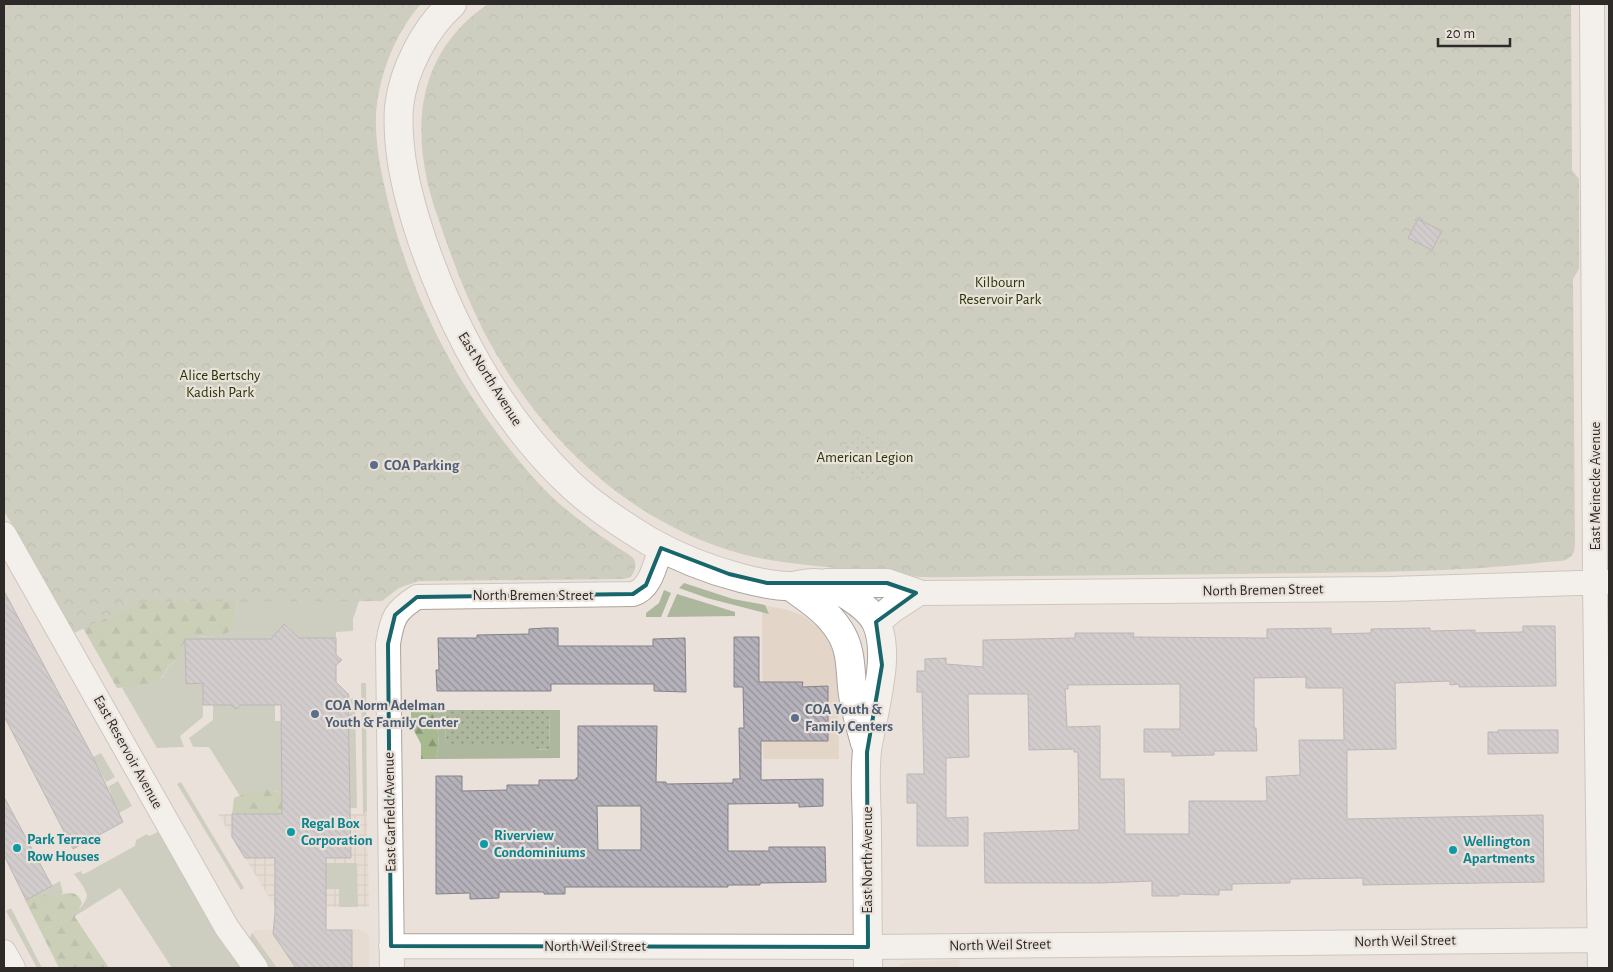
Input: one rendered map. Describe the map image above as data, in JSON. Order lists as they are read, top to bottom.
{
  "streets": {
    "main road": ["East North Avenue"],
    "street": [
      "East Meinecke Avenue",
      "North Bremen Street",
      "East Reservoir Avenue",
      "East Garfield Avenue",
      "North Weil Street"
    ]
  },
  "crossings": [
    ["East North Avenue", "North Bremen Street"],
    ["East North Avenue", "North Weil Street"],
    ["East Meinecke Avenue", "North Bremen Street"],
    ["East Meinecke Avenue", "North Weil Street"],
    ["North Bremen Street", "East Garfield Avenue"],
    ["East Garfield Avenue", "North Weil Street"]
  ],
  "parks": ["Kilbourn Reservoir Park", "Alice Bertschy Kadish Park", "American Legion"],
  "places": [
    "COA Parking",
    "COA Norm Adelman Youth & Family Center",
    "COA Youth & Family Centers",
    "Regal Box Corporation",
    "Riverview Condominiums",
    "Park Terrace Row Houses",
    "Wellington Apartments"
  ],
  "scale_bar": "20 m"
}
